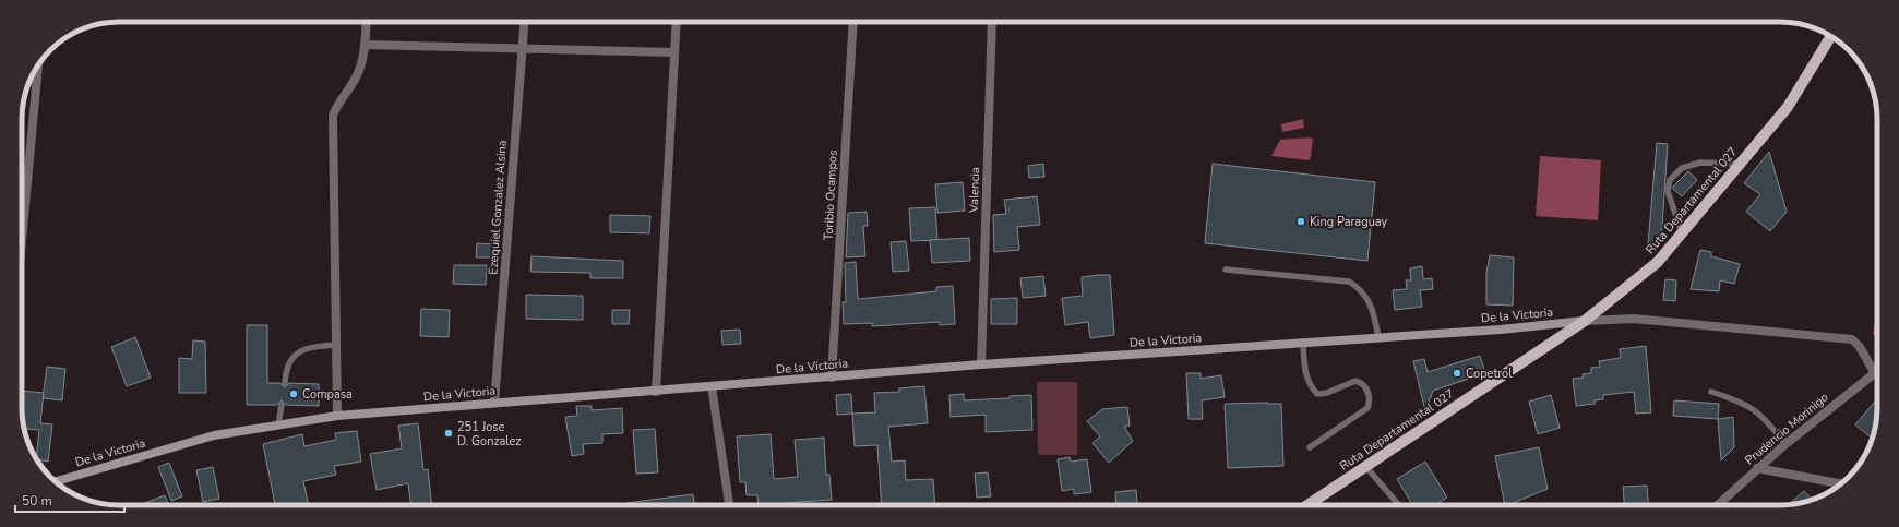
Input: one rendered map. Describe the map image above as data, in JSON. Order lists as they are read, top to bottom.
{
  "streets": {
    "main road": ["Ruta Departamental 027", "De la Victoria"],
    "street": [
      "Valencia",
      "Toribio Ocampos",
      "Ezequiel Gonzalez Alsina",
      "Prudencio Morinigo"
    ]
  },
  "crossings": [
    ["Valencia", "De la Victoria"],
    ["Toribio Ocampos", "De la Victoria"],
    ["Ruta Departamental 027", "De la Victoria"],
    ["Ezequiel Gonzalez Alsina", "De la Victoria"]
  ],
  "places": [
    "King Paraguay",
    "Copetrol",
    "Compasa",
    "251 Jose D. Gonzalez"
  ],
  "scale_bar": "50 m"
}
